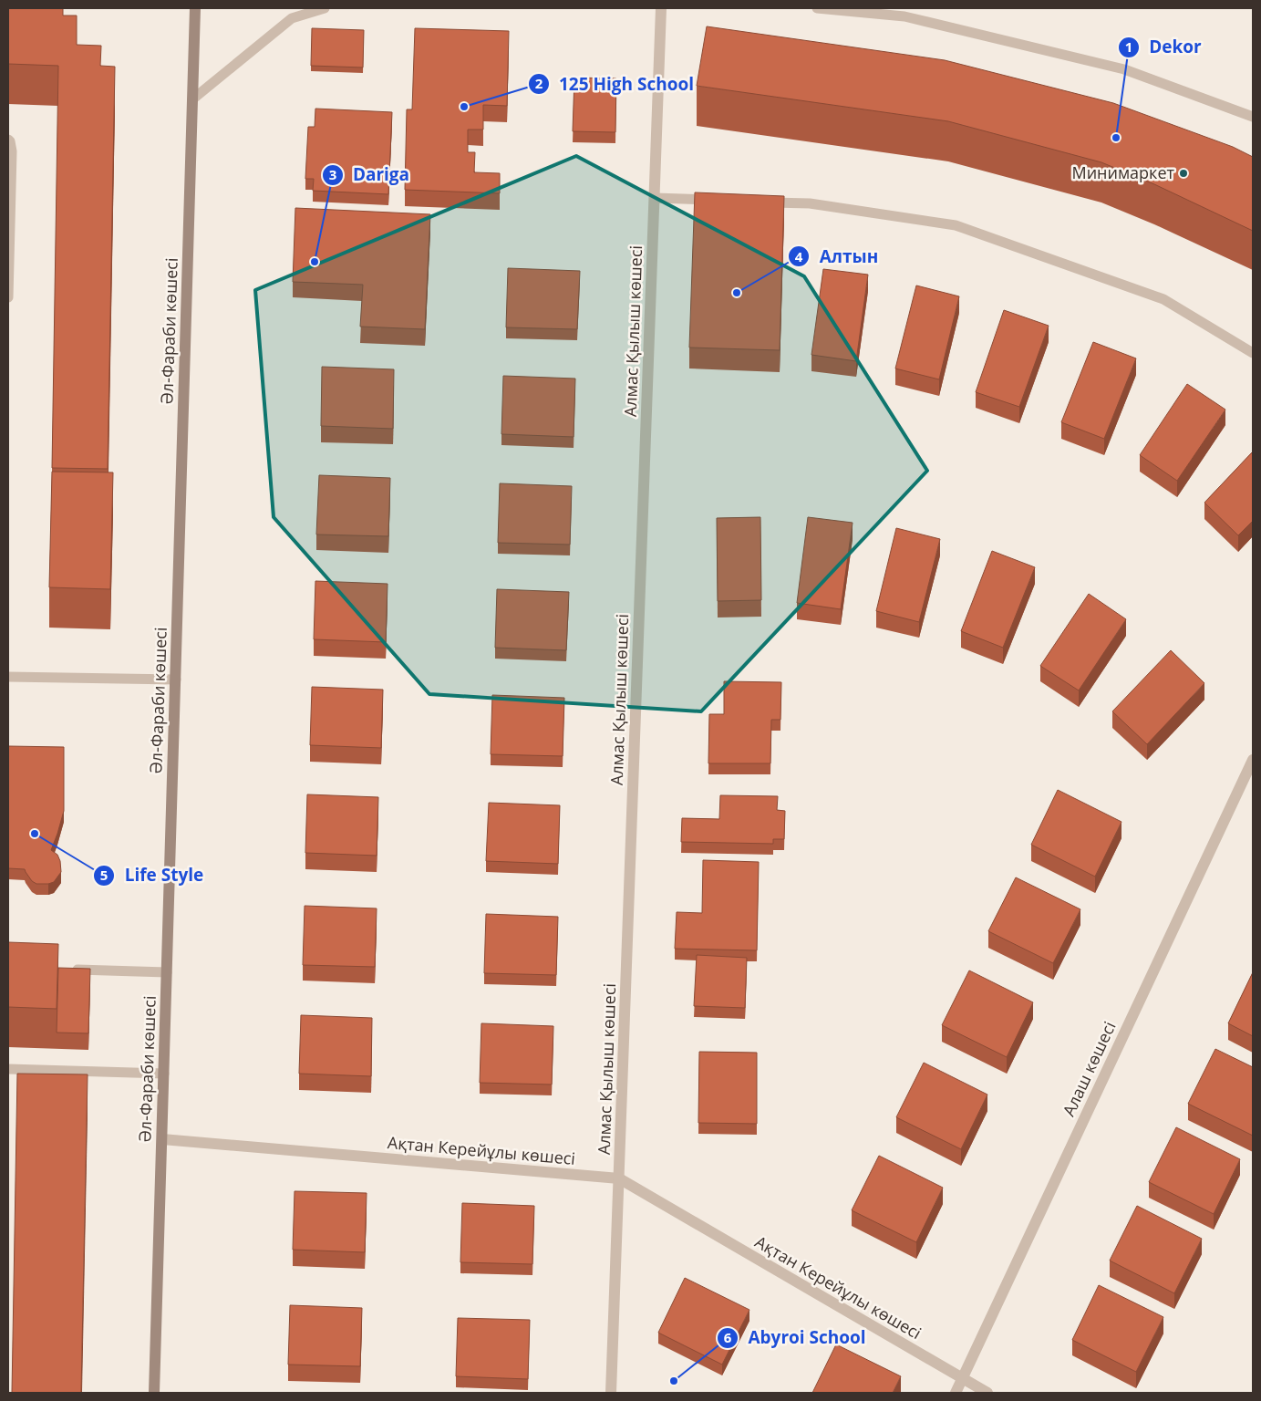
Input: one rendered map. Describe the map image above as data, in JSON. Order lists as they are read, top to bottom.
{
  "streets": {
    "street": [
      "Әл-Фараби көшесі",
      "Алмас Қылыш көшесі",
      "Алаш көшесі",
      "Ақтан Керейұлы көшесі"
    ]
  },
  "crossings": [
    ["Әл-Фараби көшесі", "Ақтан Керейұлы көшесі"],
    ["Алмас Қылыш көшесі", "Ақтан Керейұлы көшесі"],
    ["Алаш көшесі", "Ақтан Керейұлы көшесі"]
  ],
  "places": [
    "125 High School",
    "Dekor",
    "Минимаркет",
    "Dariga",
    "Алтын",
    "Life Style",
    "Abyroi School"
  ]
}
